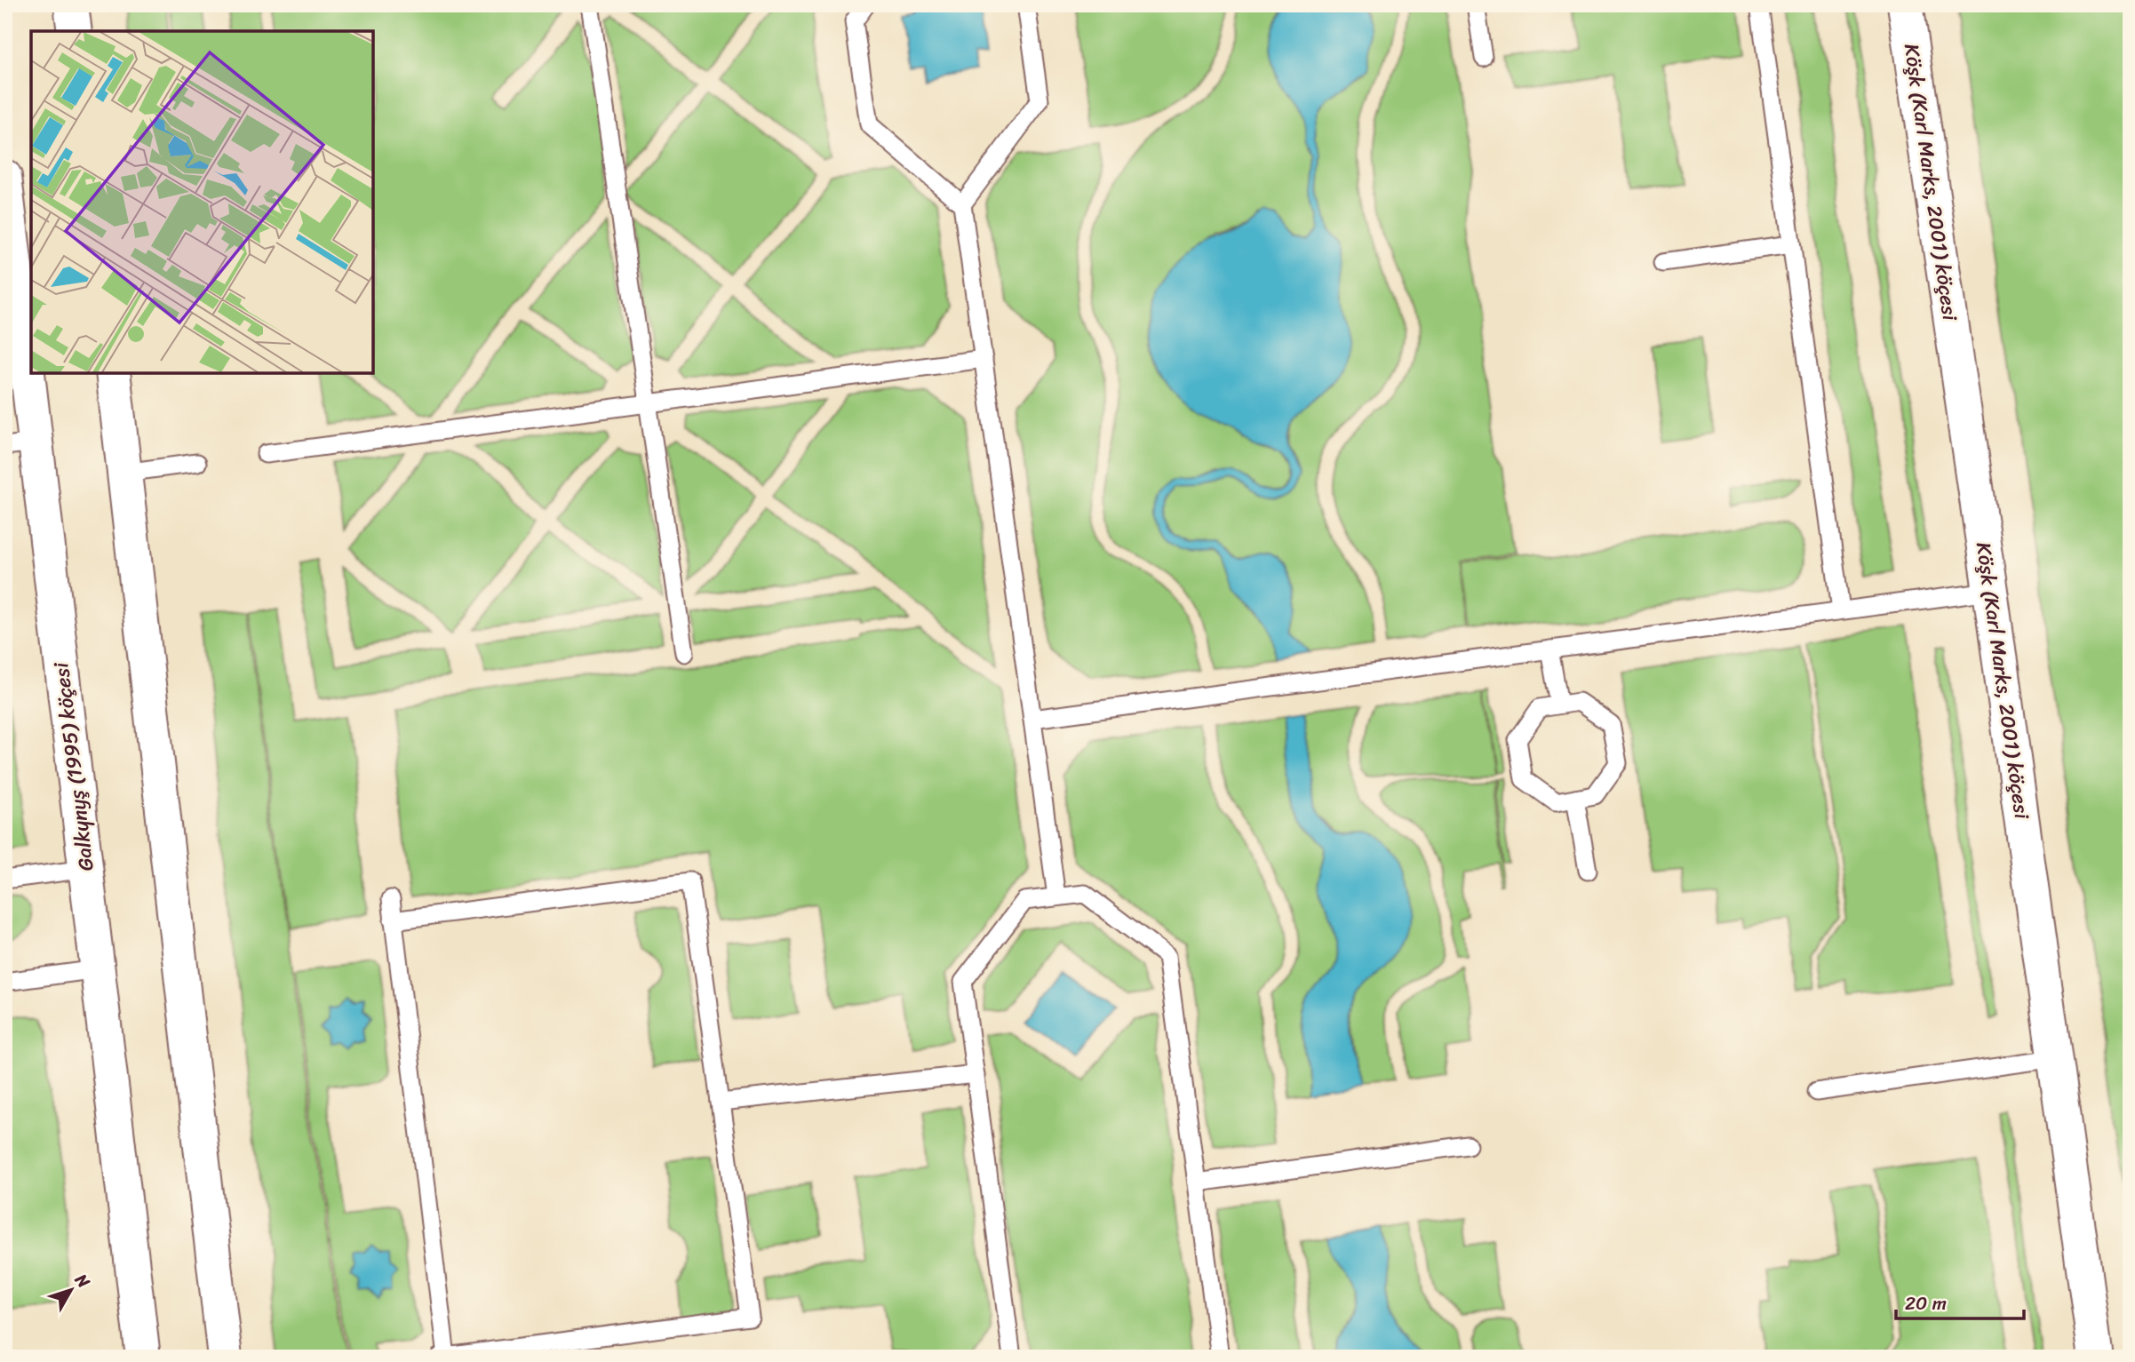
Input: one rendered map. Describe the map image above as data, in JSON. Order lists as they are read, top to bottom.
{
  "streets": {
    "street": ["Köşk (Karl Marks, 2001) köçesi", "Galkynyş (1995) köçesi"]
  },
  "scale_bar": "20 m",
  "north": "top right"
}
